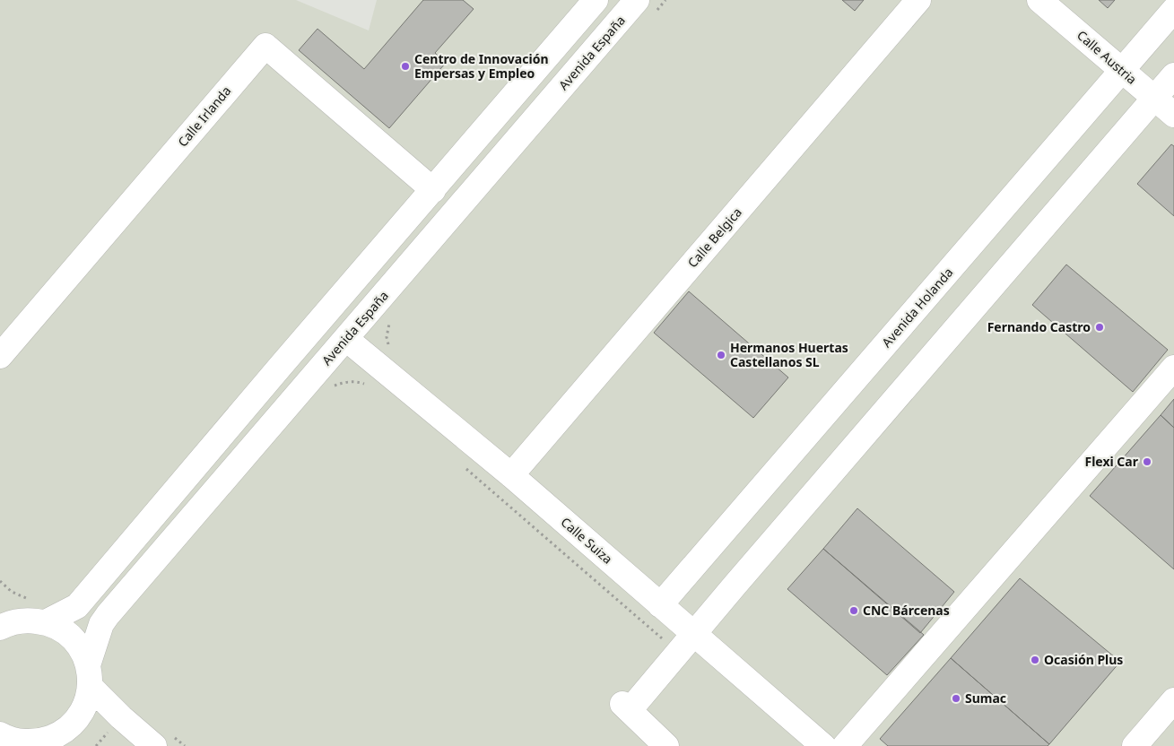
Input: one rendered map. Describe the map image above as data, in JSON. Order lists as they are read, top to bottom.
{
  "streets": {
    "street": [
      "Avenida España",
      "Calle Austria",
      "Calle Irlanda",
      "Calle Belgica",
      "Avenida Holanda",
      "Calle Suiza"
    ]
  },
  "crossings": [
    ["Avenida España", "Calle Suiza"],
    ["Calle Austria", "Avenida Holanda"],
    ["Calle Belgica", "Calle Suiza"],
    ["Avenida Holanda", "Calle Suiza"]
  ],
  "places": [
    "Centro de Innovación Empersas y Empleo",
    "Fernando Castro",
    "Hermanos Huertas Castellanos SL",
    "Flexi Car",
    "CNC Bárcenas",
    "Ocasión Plus",
    "Sumac"
  ]
}
